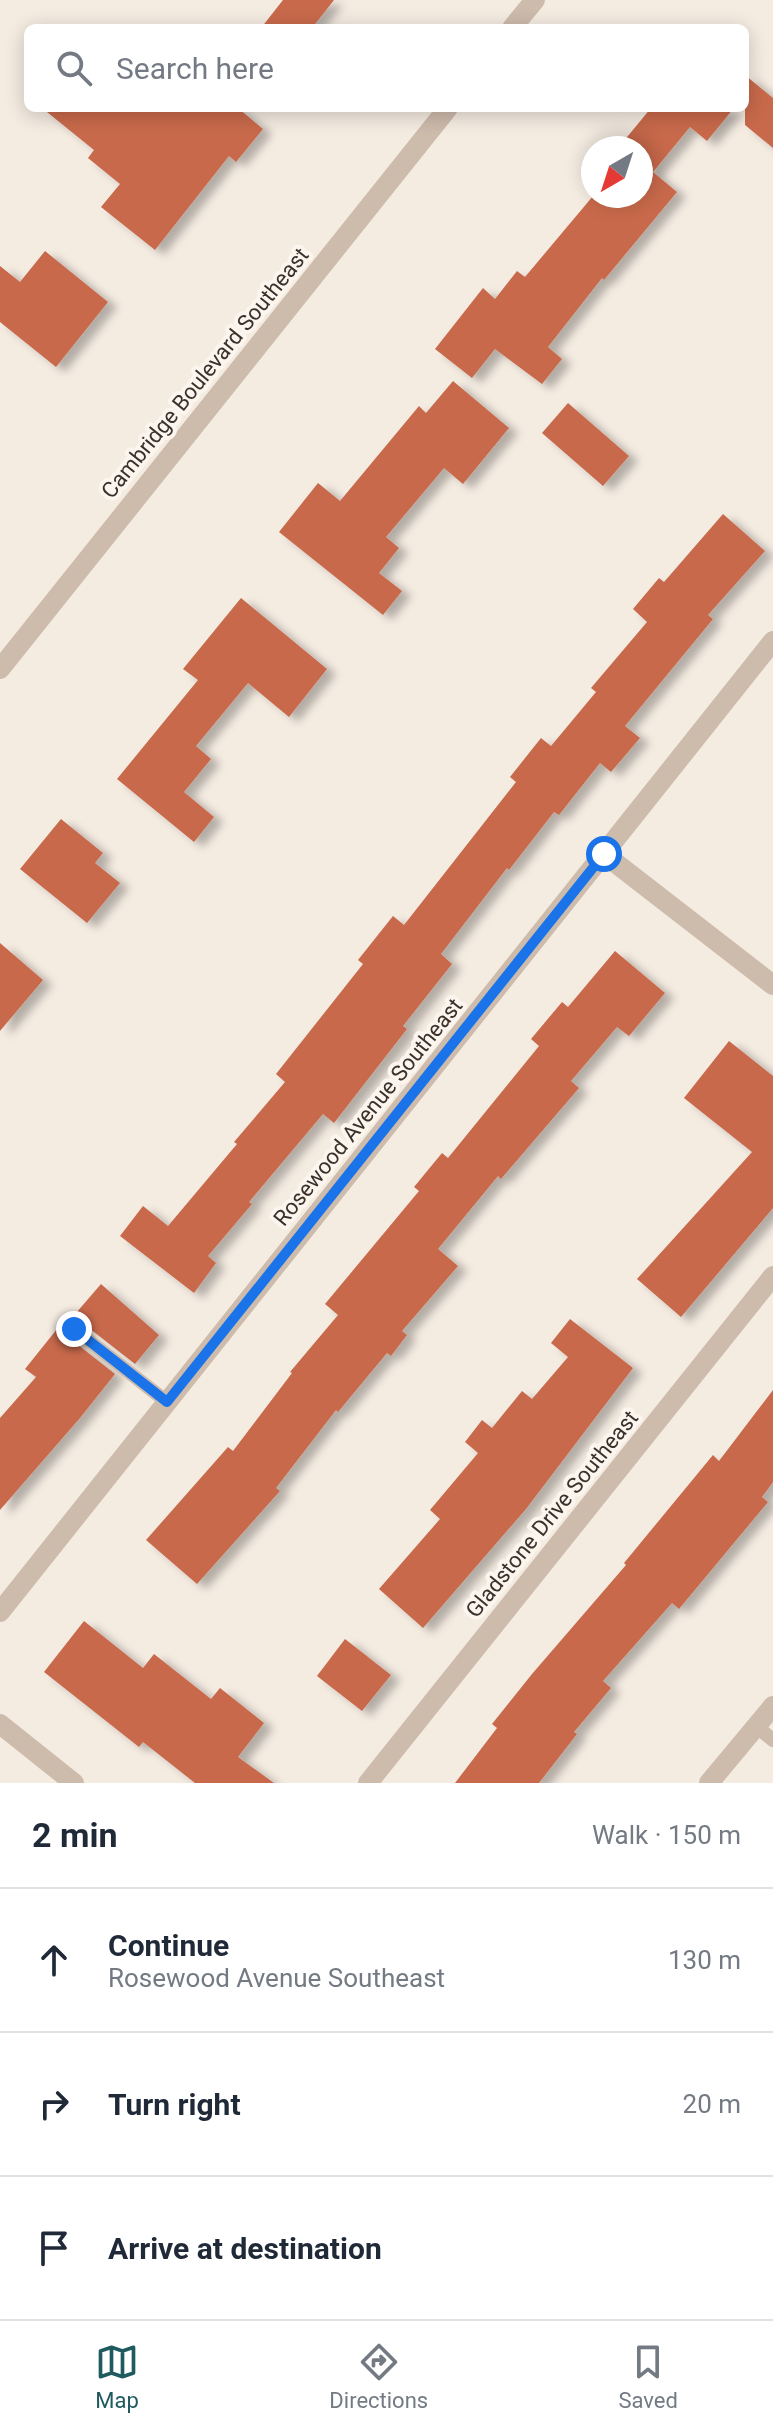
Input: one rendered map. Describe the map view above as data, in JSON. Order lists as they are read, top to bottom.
{
  "streets": {
    "street": ["Cambridge Boulevard Southeast", "Rosewood Avenue Southeast", "Gladstone Drive Southeast"]
  },
  "north": "bottom left",
  "page": {
    "search": "Search here",
    "heading": ["2 min", "Walk · 150 m"],
    "list": [
      ["Continue", "Rosewood Avenue Southeast", "130 m"],
      ["Turn right", "20 m"],
      "Arrive at destination"
    ],
    "nav": ["Map", "Directions", "Saved"]
  }
}
